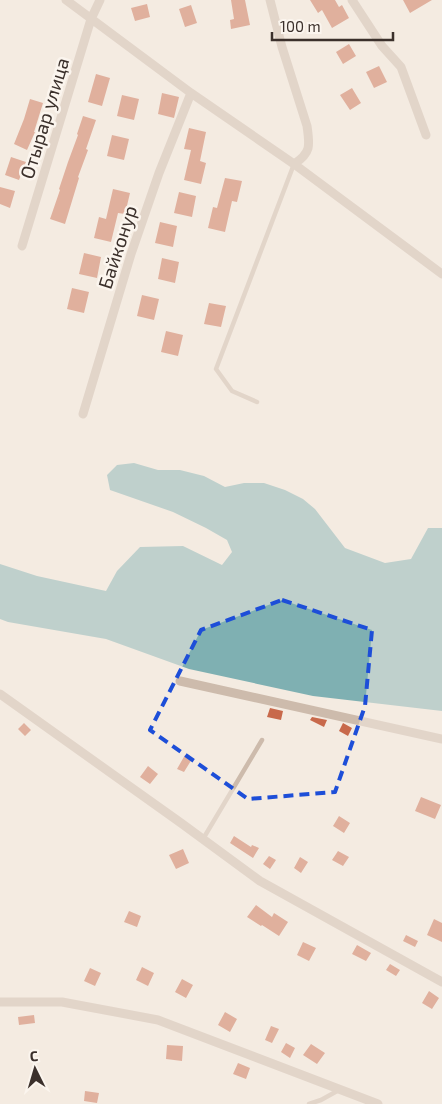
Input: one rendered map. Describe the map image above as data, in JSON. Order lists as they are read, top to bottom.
{
  "streets": {
    "street": ["Отырар улица", "Байконур"]
  },
  "scale_bar": "100 m",
  "north": "top"
}
